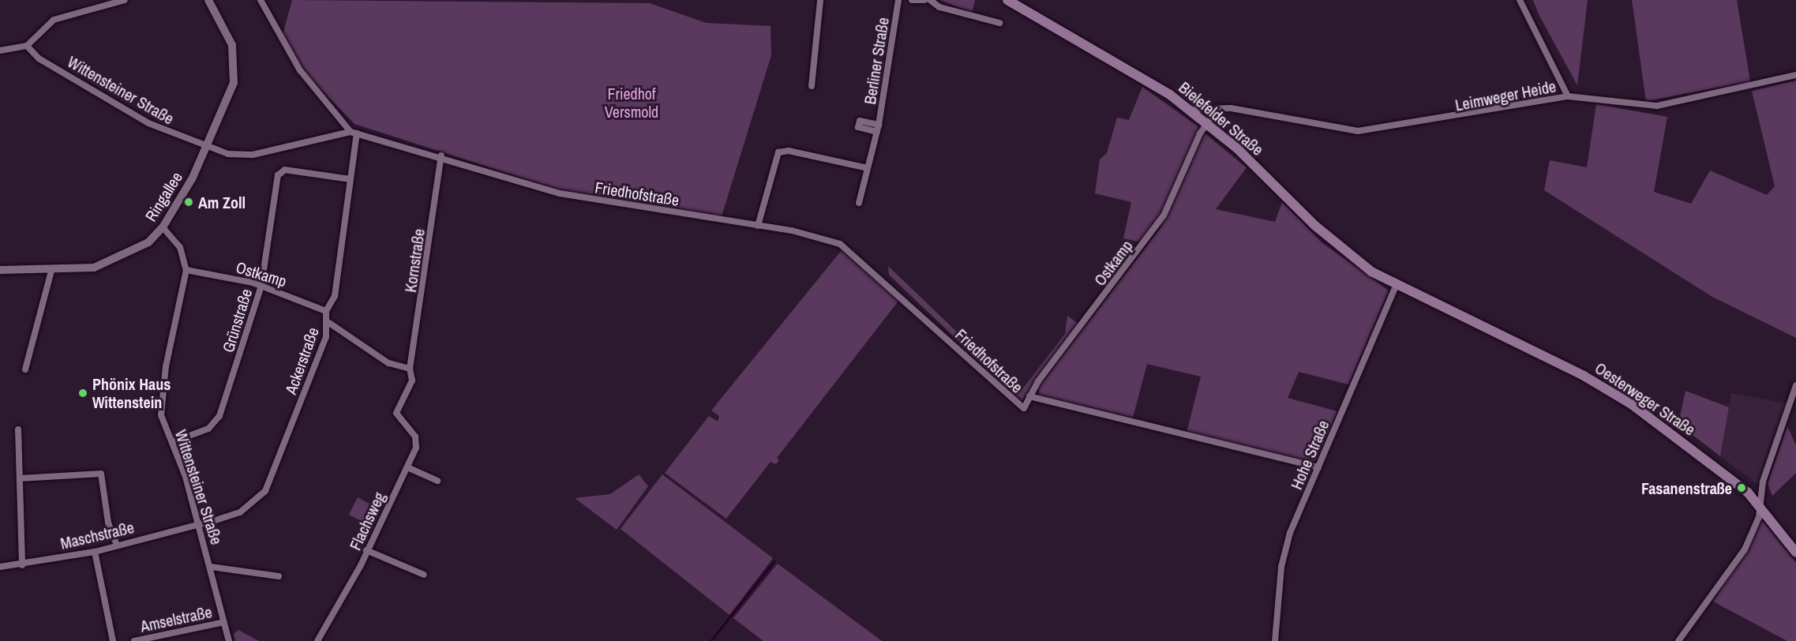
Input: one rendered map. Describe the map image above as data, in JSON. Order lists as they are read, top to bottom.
{
  "streets": {
    "main road": ["Bielefelder Straße", "Oesterweger Straße"],
    "street": [
      "Berliner Straße",
      "Wittensteiner Straße",
      "Leimweger Heide",
      "Friedhofstraße",
      "Ringallee",
      "Kornstraße",
      "Ostkamp",
      "Grünstraße",
      "Ackerstraße",
      "Hohe Straße",
      "Flachsweg",
      "Maschstraße",
      "Amselstraße"
    ]
  },
  "crossings": [
    ["Wittensteiner Straße", "Ringallee"],
    ["Wittensteiner Straße", "Ostkamp"],
    ["Wittensteiner Straße", "Grünstraße"],
    ["Wittensteiner Straße", "Ackerstraße"],
    ["Wittensteiner Straße", "Maschstraße"],
    ["Wittensteiner Straße", "Amselstraße"],
    ["Leimweger Heide", "Bielefelder Straße"],
    ["Bielefelder Straße", "Ostkamp"],
    ["Bielefelder Straße", "Oesterweger Straße"],
    ["Bielefelder Straße", "Hohe Straße"],
    ["Friedhofstraße", "Kornstraße"],
    ["Friedhofstraße", "Ostkamp"],
    ["Friedhofstraße", "Ackerstraße"],
    ["Friedhofstraße", "Hohe Straße"],
    ["Kornstraße", "Flachsweg"],
    ["Ostkamp", "Grünstraße"],
    ["Ostkamp", "Ackerstraße"],
    ["Grünstraße", "Ackerstraße"],
    ["Ackerstraße", "Maschstraße"],
    ["Oesterweger Straße", "Hohe Straße"]
  ],
  "parks": ["Friedhof Versmold"],
  "places": ["Am Zoll", "Phönix Haus Wittenstein", "Fasanenstraße"]
}
